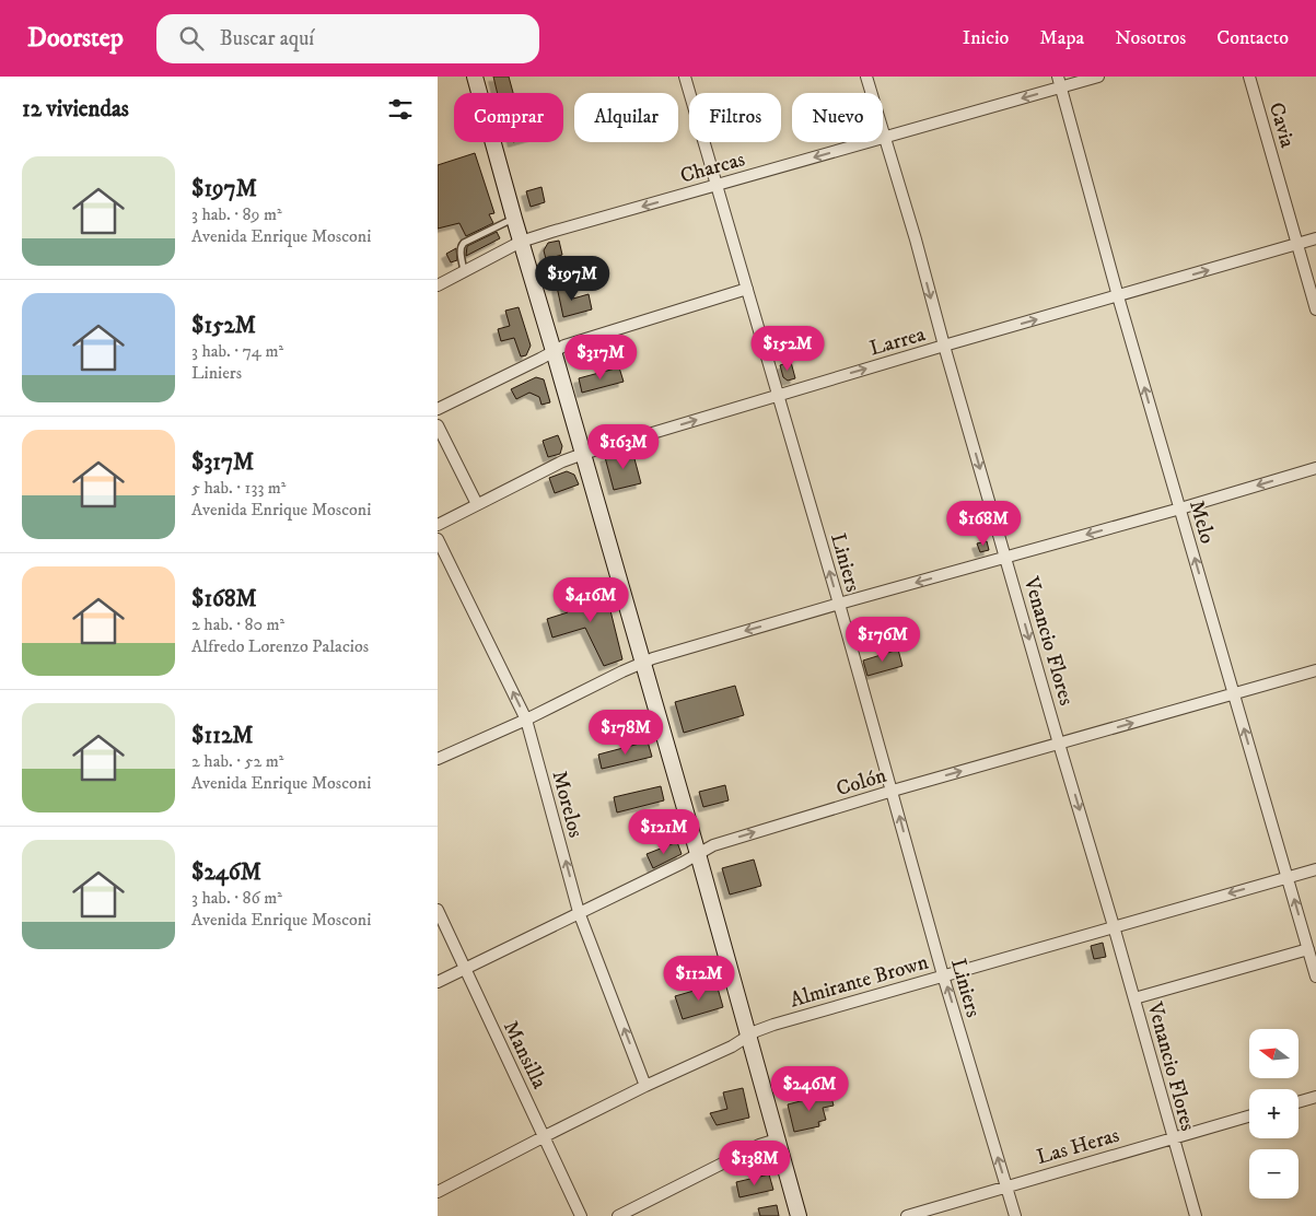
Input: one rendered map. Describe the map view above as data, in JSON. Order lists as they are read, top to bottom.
{
  "streets": {
    "street": [
      "Cavia",
      "Charcas",
      "Larrea",
      "Melo",
      "Liniers",
      "Venancio Flores",
      "Colón",
      "Morelos",
      "Almirante Brown",
      "Mansilla",
      "Las Heras"
    ]
  },
  "crossings": [
    ["Cavia", "Larrea"],
    ["Charcas", "Melo"],
    ["Charcas", "Liniers"],
    ["Charcas", "Venancio Flores"],
    ["Larrea", "Melo"],
    ["Larrea", "Liniers"],
    ["Larrea", "Venancio Flores"],
    ["Melo", "Colón"],
    ["Melo", "Almirante Brown"],
    ["Liniers", "Colón"],
    ["Liniers", "Almirante Brown"],
    ["Liniers", "Las Heras"],
    ["Venancio Flores", "Colón"],
    ["Venancio Flores", "Almirante Brown"],
    ["Venancio Flores", "Las Heras"],
    ["Colón", "Morelos"],
    ["Colón", "Mansilla"],
    ["Morelos", "Almirante Brown"],
    ["Almirante Brown", "Mansilla"]
  ],
  "one_way": [
    "Charcas",
    "Larrea",
    "Melo",
    "Liniers",
    "Venancio Flores",
    "Colón",
    "Morelos"
  ],
  "north": "left",
  "page": {
    "header": "Doorstep",
    "search": "Buscar aquí",
    "nav": [
      "Inicio",
      "Mapa",
      "Nosotros",
      "Contacto"
    ],
    "heading": "12 viviendas",
    "chip": [
      "Comprar",
      "Alquilar",
      "Filtros",
      "Nuevo"
    ],
    "list": [
      {
        "name": "$197M",
        "note": "3 hab. · 89 m² · Avenida Enrique Mosconi"
      },
      {
        "name": "$152M",
        "note": "3 hab. · 74 m² · Liniers"
      },
      {
        "name": "$317M",
        "note": "5 hab. · 133 m² · Avenida Enrique Mosconi"
      },
      {
        "name": "$168M",
        "note": "2 hab. · 80 m² · Alfredo Lorenzo Palacios"
      },
      {
        "name": "$112M",
        "note": "2 hab. · 52 m² · Avenida Enrique Mosconi"
      },
      {
        "name": "$246M",
        "note": "3 hab. · 86 m² · Avenida Enrique Mosconi"
      }
    ],
    "price": [
      "$197M",
      "$152M",
      "$317M",
      "$163M",
      "$168M",
      "$416M",
      "$176M",
      "$178M",
      "$121M",
      "$112M",
      "$246M",
      "$138M"
    ],
    "map_buttons": ["+", "−"]
  }
}
